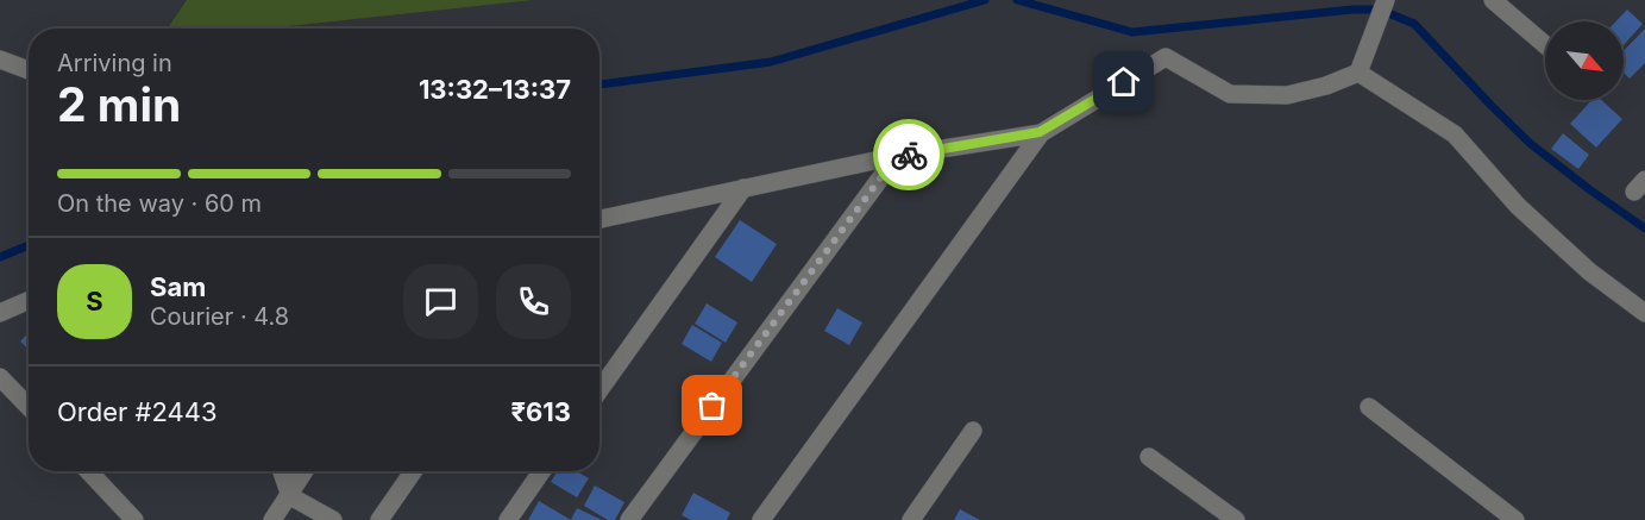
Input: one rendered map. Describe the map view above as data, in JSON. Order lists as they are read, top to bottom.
{
  "north": "bottom right",
  "page": {
    "heading": ["2 min", "Arriving in", "13:32–13:37"],
    "panel": [
      "Sam",
      "Courier · 4.8",
      "Order #2443",
      "₹613"
    ],
    "bar": "On the way · 60 m",
    "round": "S"
  }
}
